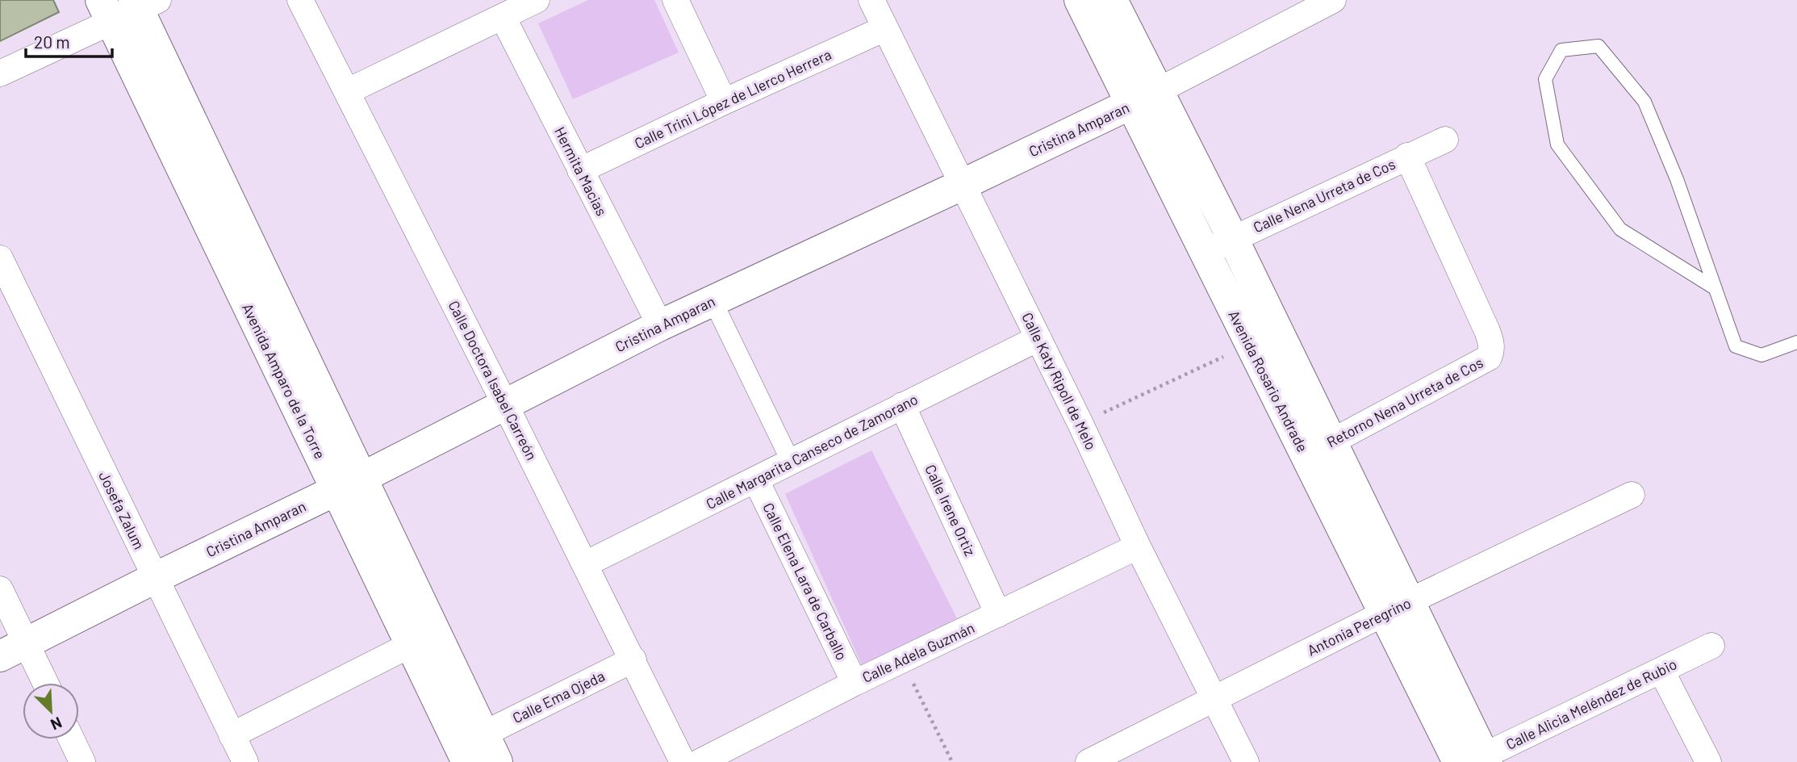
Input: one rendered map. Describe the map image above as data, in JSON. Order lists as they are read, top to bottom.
{
  "streets": {
    "street": [
      "Calle Trini López de Llerco Herrera",
      "Cristina Amparan",
      "Hermita Macias",
      "Calle Nena Urreta de Cos",
      "Calle Doctora Isabel Carreón",
      "Avenida Amparo de la Torre",
      "Calle Katy Ripoll de Melo",
      "Avenida Rosario Andrade",
      "Retorno Nena Urreta de Cos",
      "Calle Margarita Canseco de Zamorano",
      "Josefa Zalum",
      "Calle Irene Ortiz",
      "Calle Elena Lara de Carballo",
      "Antonia Peregrino",
      "Calle Adela Guzmán",
      "Calle Ema Ojeda",
      "Calle Alicia Meléndez de Rubio"
    ]
  },
  "crossings": [
    ["Calle Trini López de Llerco Herrera", "Hermita Macias"],
    ["Calle Trini López de Llerco Herrera", "Calle Katy Ripoll de Melo"],
    ["Cristina Amparan", "Hermita Macias"],
    ["Cristina Amparan", "Calle Doctora Isabel Carreón"],
    ["Cristina Amparan", "Avenida Amparo de la Torre"],
    ["Cristina Amparan", "Calle Katy Ripoll de Melo"],
    ["Cristina Amparan", "Avenida Rosario Andrade"],
    ["Cristina Amparan", "Josefa Zalum"],
    ["Calle Nena Urreta de Cos", "Avenida Rosario Andrade"],
    ["Calle Nena Urreta de Cos", "Retorno Nena Urreta de Cos"],
    ["Calle Doctora Isabel Carreón", "Calle Margarita Canseco de Zamorano"],
    ["Calle Doctora Isabel Carreón", "Calle Ema Ojeda"],
    ["Avenida Amparo de la Torre", "Calle Ema Ojeda"],
    ["Calle Katy Ripoll de Melo", "Calle Margarita Canseco de Zamorano"],
    ["Calle Katy Ripoll de Melo", "Antonia Peregrino"],
    ["Calle Katy Ripoll de Melo", "Calle Adela Guzmán"],
    ["Avenida Rosario Andrade", "Retorno Nena Urreta de Cos"],
    ["Avenida Rosario Andrade", "Antonia Peregrino"],
    ["Avenida Rosario Andrade", "Calle Alicia Meléndez de Rubio"],
    ["Calle Margarita Canseco de Zamorano", "Calle Irene Ortiz"],
    ["Calle Margarita Canseco de Zamorano", "Calle Elena Lara de Carballo"],
    ["Calle Irene Ortiz", "Calle Adela Guzmán"],
    ["Calle Elena Lara de Carballo", "Calle Adela Guzmán"]
  ],
  "scale_bar": "20 m",
  "north": "bottom right"
}
